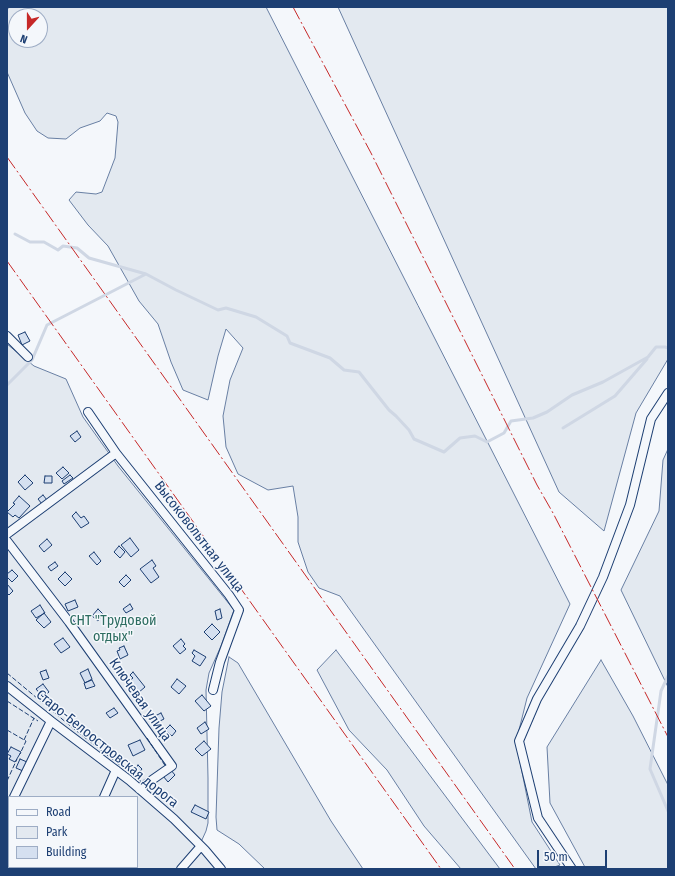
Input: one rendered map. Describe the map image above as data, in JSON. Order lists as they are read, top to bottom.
{
  "streets": {
    "street": ["Высоковольтная улица", "Ключевая улица", "Старо-Белоостровская дорога"]
  },
  "crossings": [
    ["Ключевая улица", "Старо-Белоостровская дорога"]
  ],
  "parks": ["СНТ \"Трудовой отдых\""],
  "legend": ["Road", "Park", "Building"],
  "scale_bar": "50 m",
  "north": "bottom"
}
